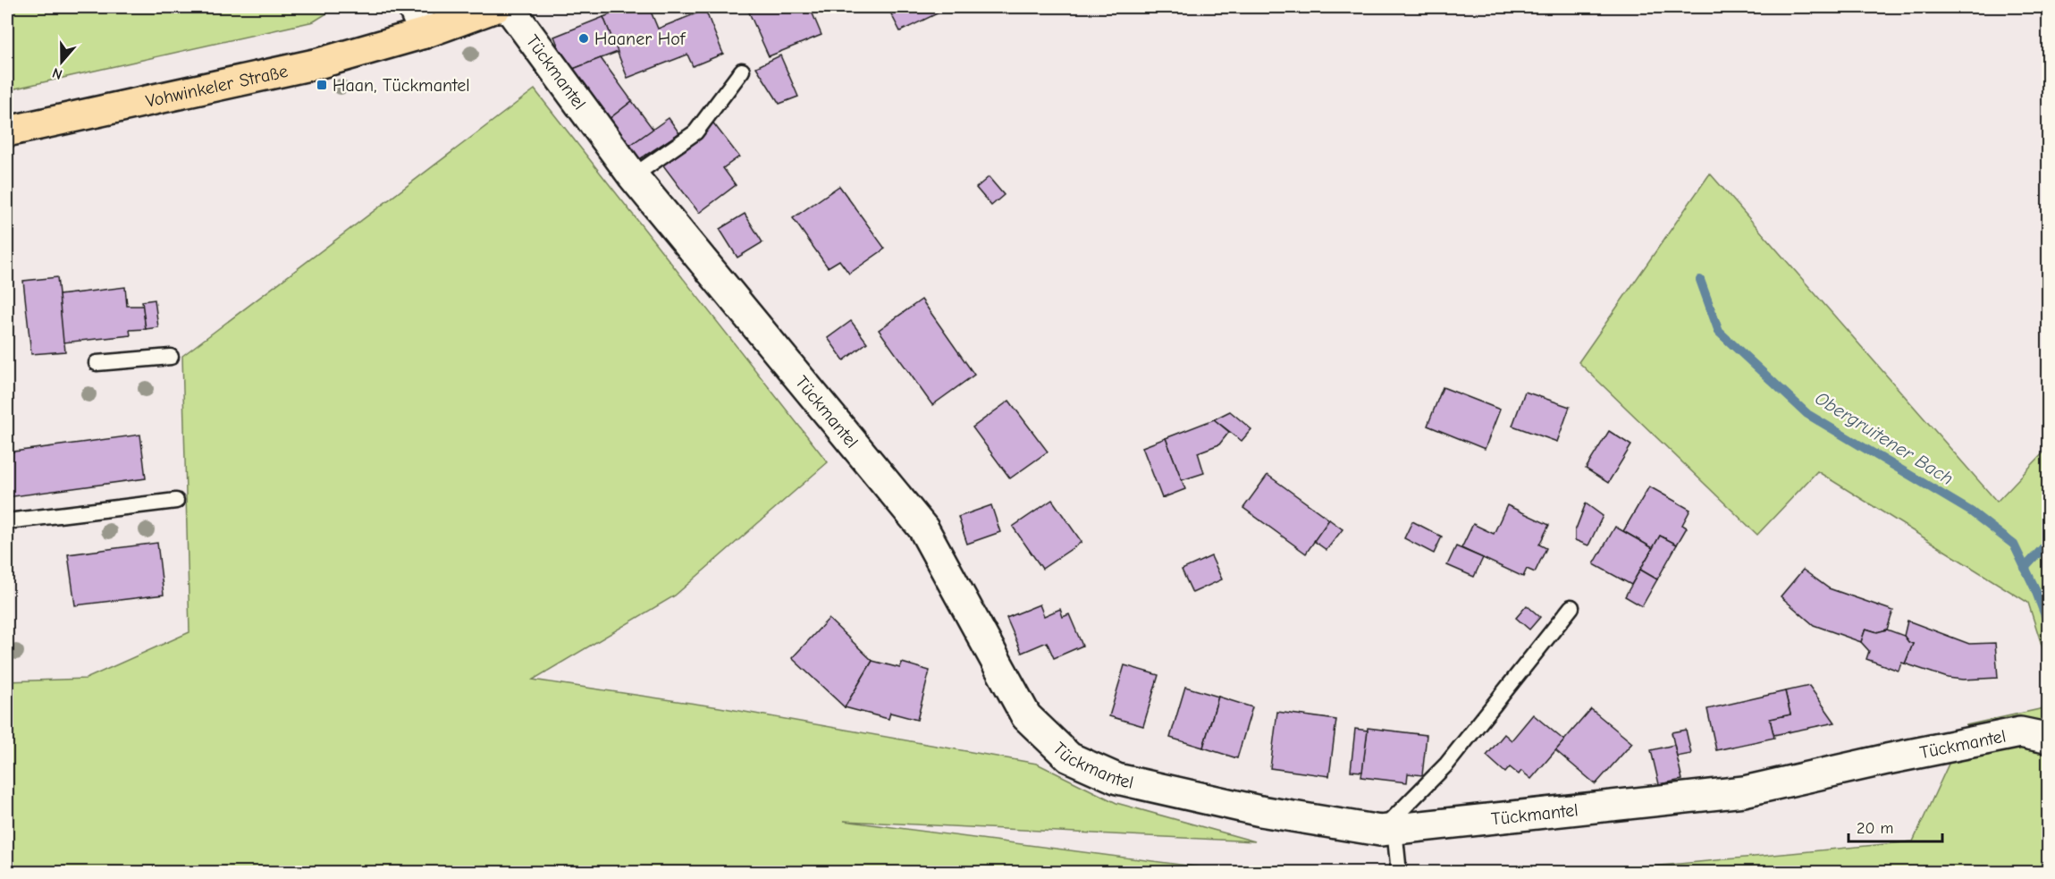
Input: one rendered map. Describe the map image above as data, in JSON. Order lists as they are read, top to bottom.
{
  "streets": {
    "main road": ["Vohwinkeler Straße"],
    "street": ["Tückmantel"]
  },
  "water": ["Obergruitener Bach"],
  "places": {
    "other": ["Haaner Hof"],
    "transit": ["Haan, Tückmantel"]
  },
  "scale_bar": "20 m",
  "north": "bottom"
}
